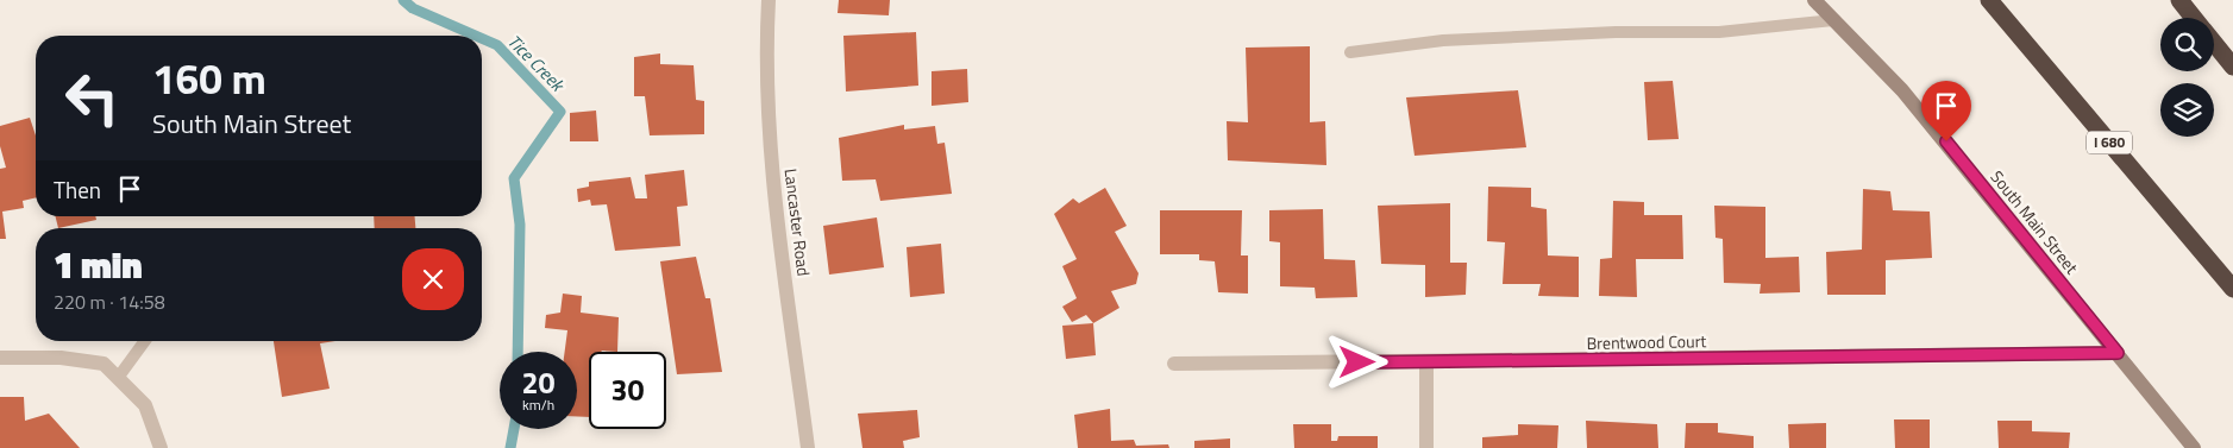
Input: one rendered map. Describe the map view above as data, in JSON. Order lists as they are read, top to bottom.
{
  "streets": {
    "highway": ["I 680"],
    "main road": ["South Main Street"],
    "street": ["Lancaster Road", "Brentwood Court"]
  },
  "crossings": [
    ["South Main Street", "Brentwood Court"]
  ],
  "water": ["Tice Creek"],
  "page": {
    "turn": ["160 m", "South Main Street"],
    "then": "Then",
    "heading": ["1 min", "220 m · 14:58"],
    "speed": "20 km/h",
    "limit": "30"
  }
}
